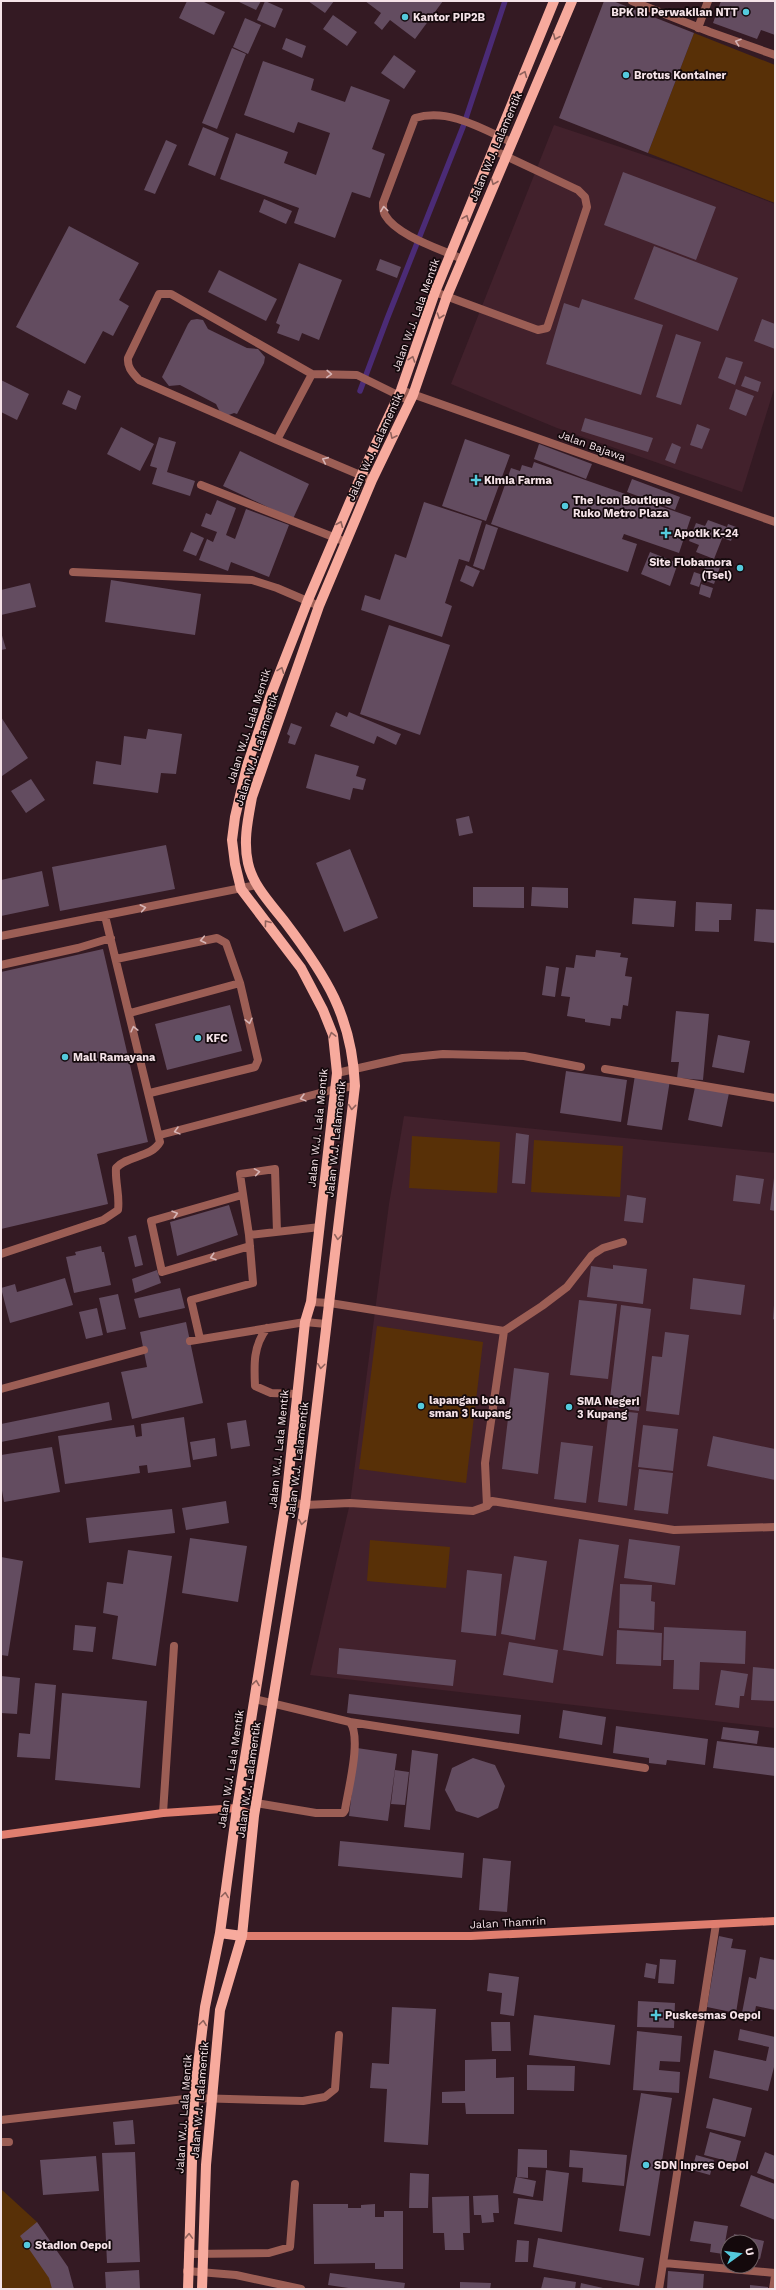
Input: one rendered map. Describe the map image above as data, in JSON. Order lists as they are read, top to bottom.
{
  "streets": {
    "main road": ["Jalan W.J. Lalamentik", "Jalan W.J. Lala Mentik", "Jalan Thamrin"],
    "street": ["Jalan Bajawa"]
  },
  "crossings": [
    ["Jalan W.J. Lalamentik", "Jalan Bajawa"],
    ["Jalan W.J. Lalamentik", "Jalan Thamrin"],
    ["Jalan W.J. Lala Mentik", "Jalan Bajawa"]
  ],
  "one_way": ["Jalan W.J. Lalamentik", "Jalan W.J. Lala Mentik"],
  "places": {
    "other": [
      "BPK RI Perwakilan NTT",
      "Kantor PIP2B",
      "Brotus Kontainer",
      "The Icon Boutique Ruko Metro Plaza",
      "Site Flobamora (Tsel)",
      "KFC",
      "Mall Ramayana",
      "lapangan bola sman 3 kupang",
      "SMA Negeri 3 Kupang",
      "SDN Inpres Oepoi",
      "Stadion Oepoi"
    ],
    "health": ["Kimia Farma", "Apotik K-24", "Puskesmas Oepoi"]
  },
  "north": "right"
}
